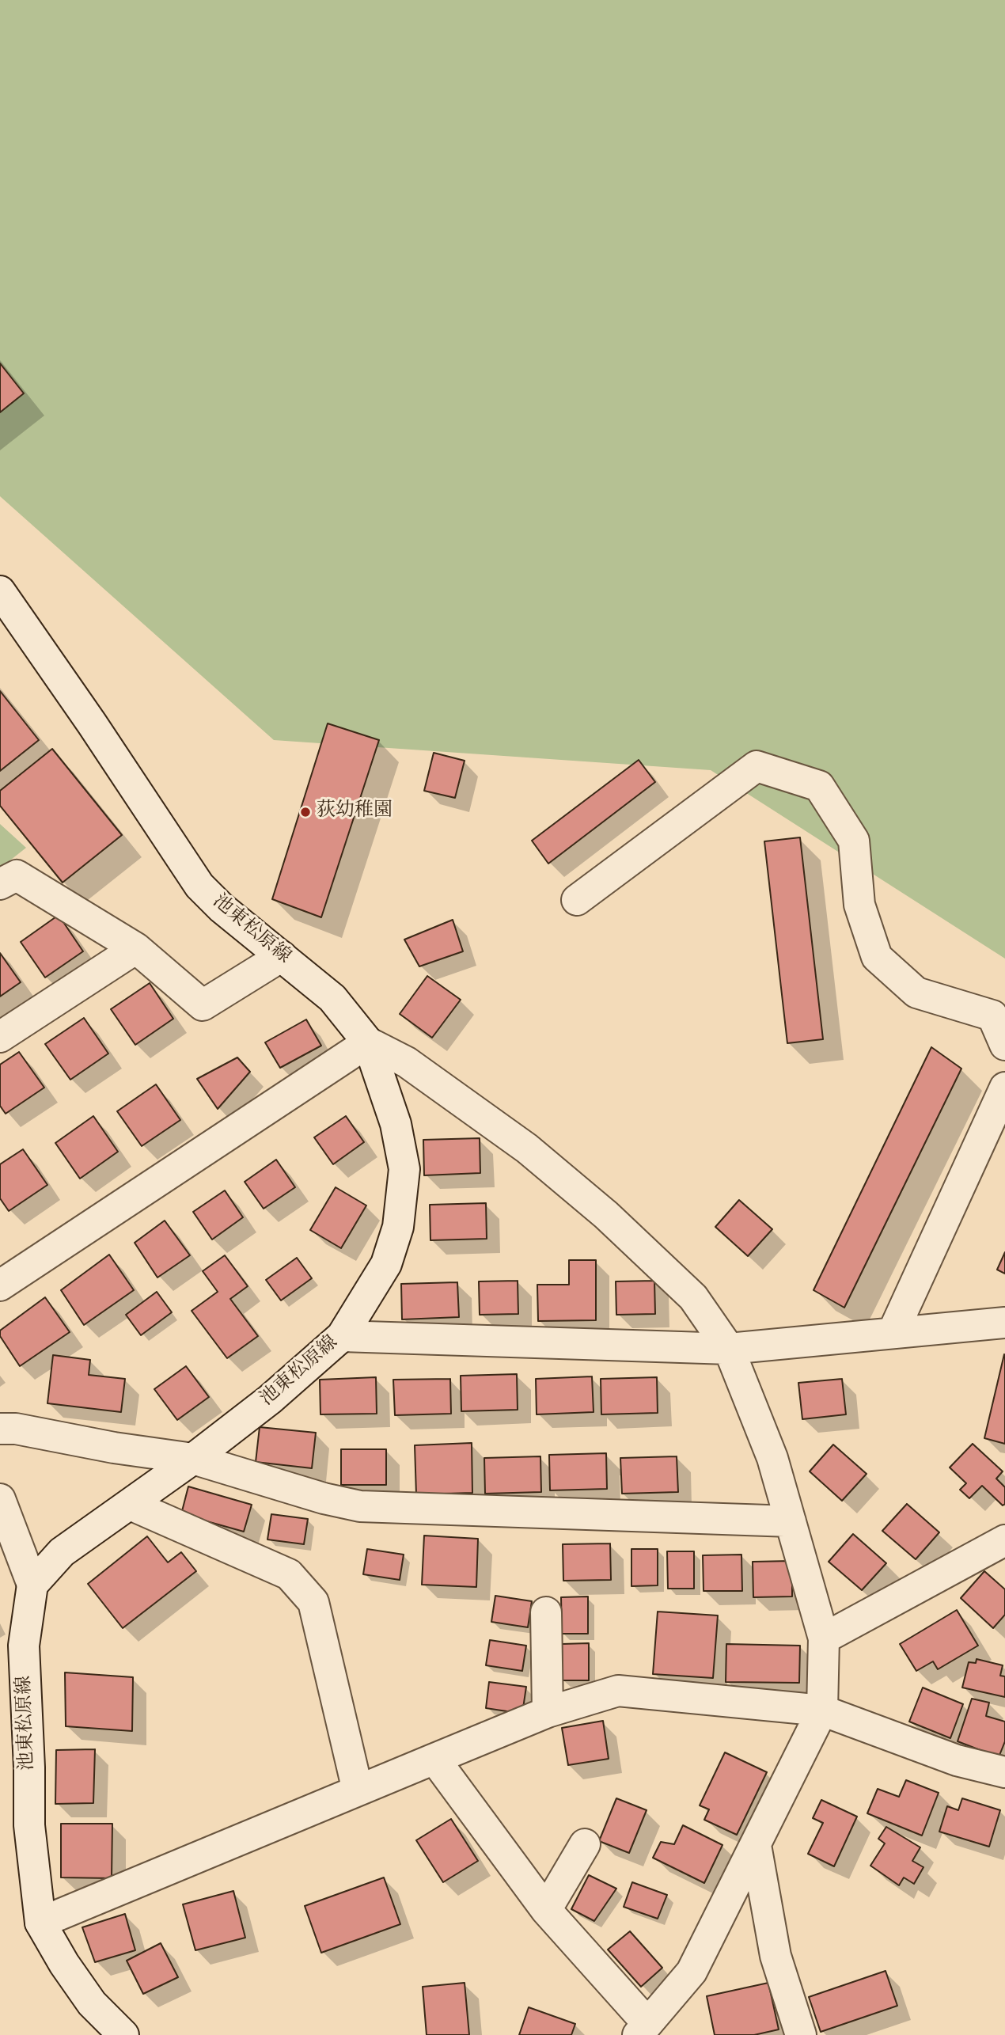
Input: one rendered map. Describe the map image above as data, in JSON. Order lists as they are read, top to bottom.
{
  "streets": {
    "street": ["池東松原線"]
  },
  "places": ["荻幼稚園"]
}
